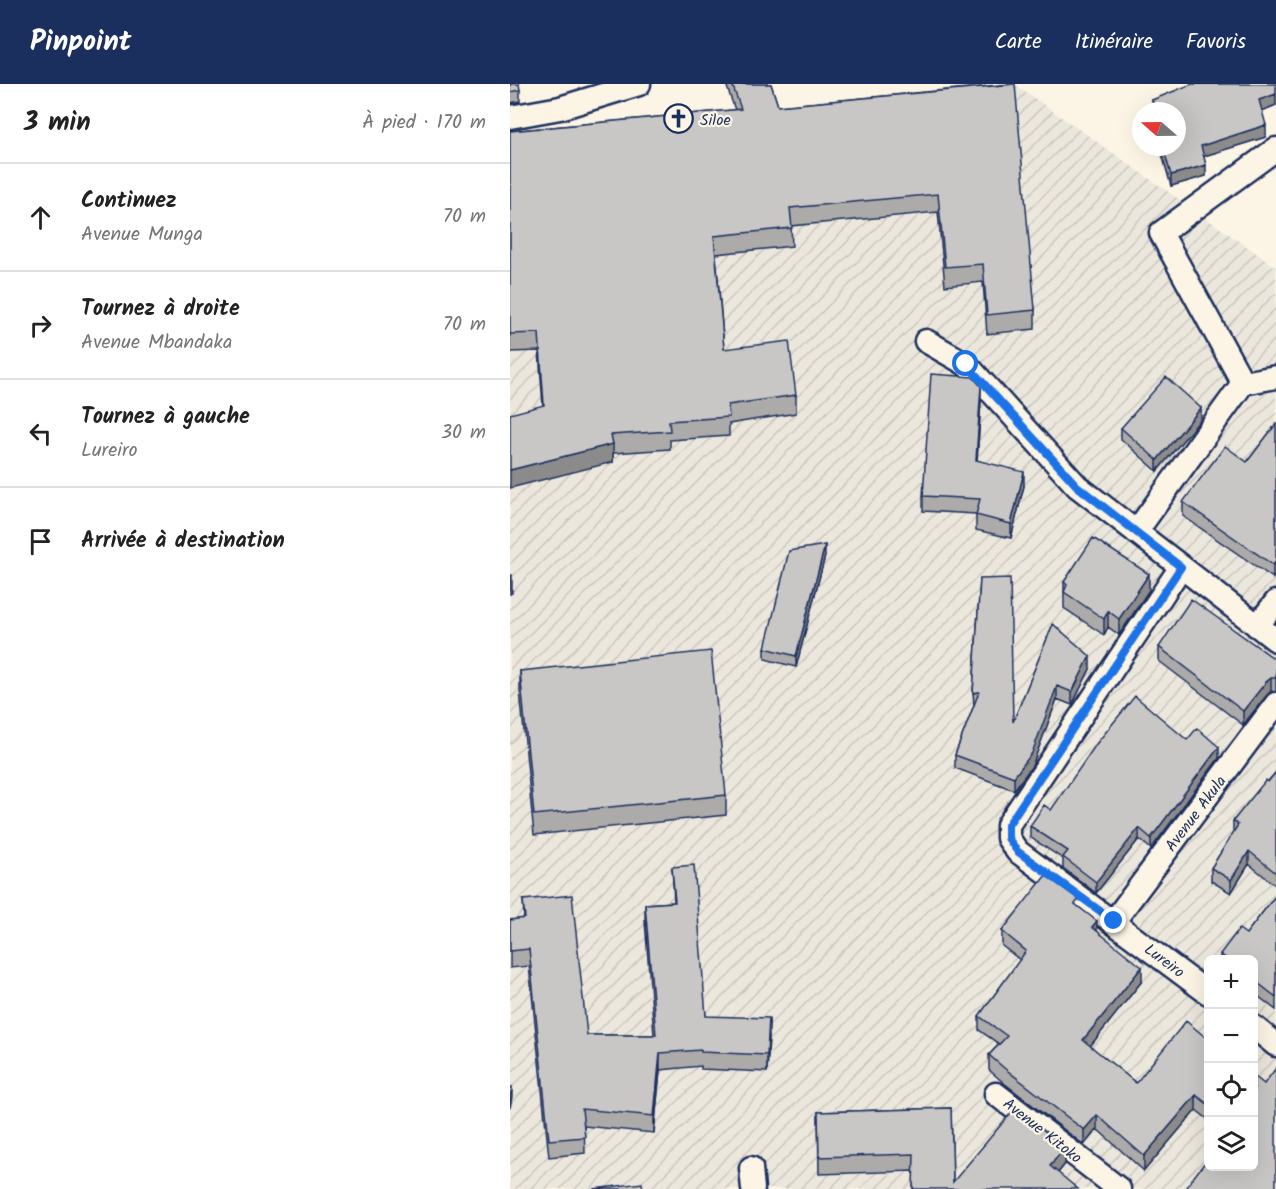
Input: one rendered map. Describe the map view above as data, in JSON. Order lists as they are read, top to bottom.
{
  "streets": {
    "street": ["Avenue Akula", "Lureiro", "Avenue Kitoko"]
  },
  "crossings": [
    ["Avenue Akula", "Lureiro"]
  ],
  "places": {
    "church": ["Siloe"]
  },
  "north": "left",
  "page": {
    "header": "Pinpoint",
    "nav": ["Carte", "Itinéraire", "Favoris"],
    "heading": ["3 min", "À pied · 170 m"],
    "list": [
      ["Continuez", "Avenue Munga", "70 m"],
      ["Tournez à droite", "Avenue Mbandaka", "70 m"],
      ["Tournez à gauche", "Lureiro", "30 m"],
      "Arrivée à destination"
    ],
    "map_buttons": ["+", "−"]
  }
}
